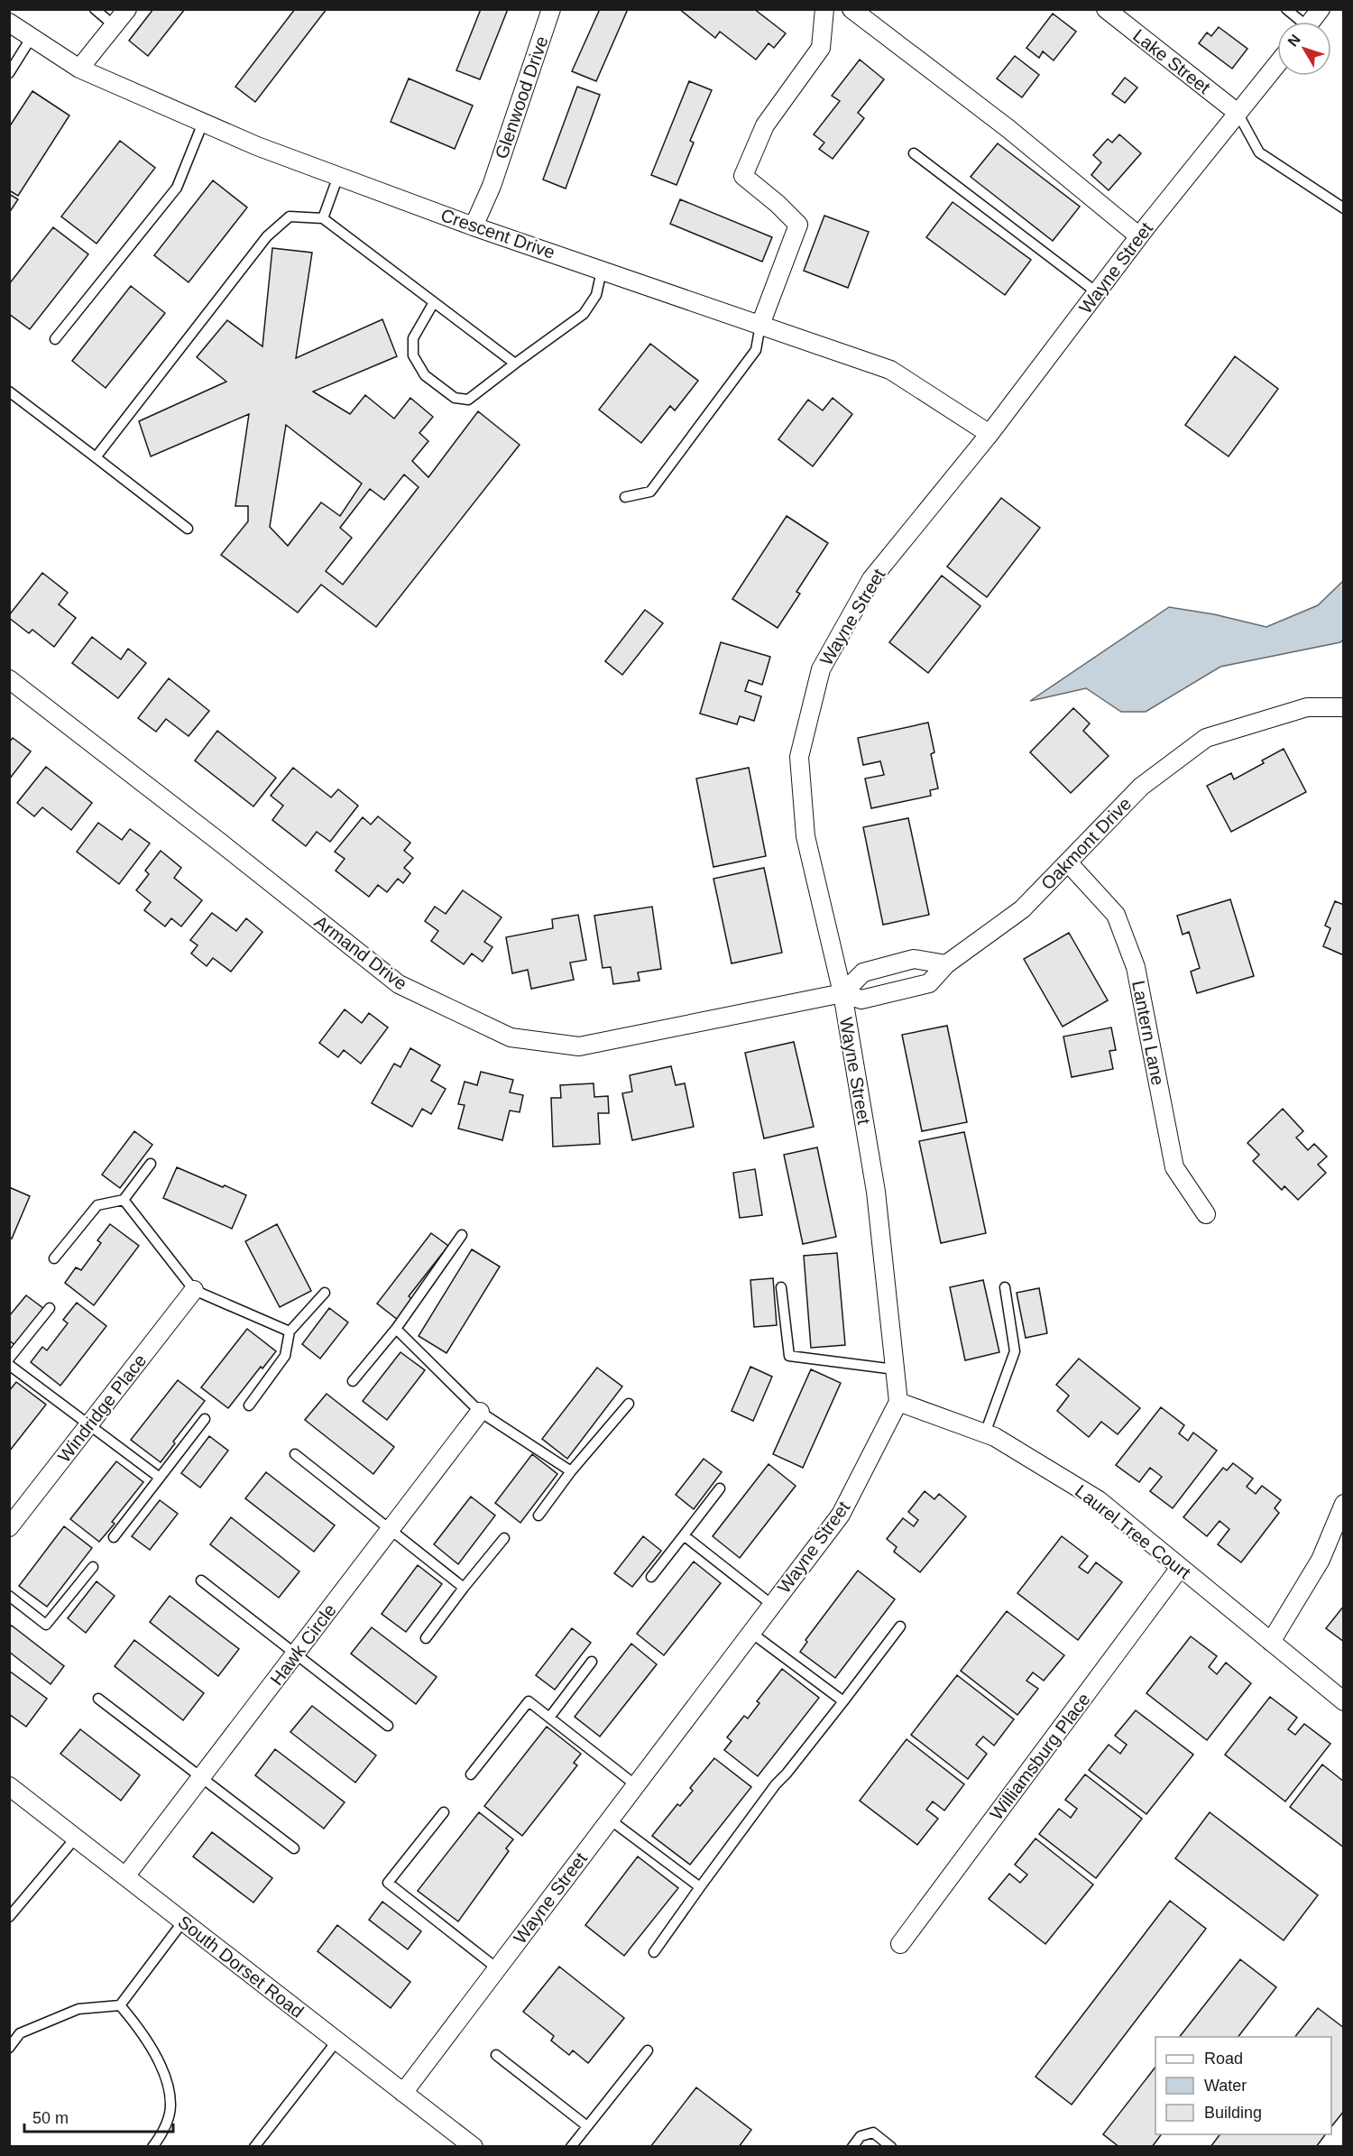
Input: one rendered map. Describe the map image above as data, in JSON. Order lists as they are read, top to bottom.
{
  "streets": {
    "street": [
      "Lake Street",
      "Glenwood Drive",
      "Crescent Drive",
      "Wayne Street",
      "Oakmont Drive",
      "Armand Drive",
      "Lantern Lane",
      "Windridge Place",
      "Laurel Tree Court",
      "Hawk Circle",
      "Williamsburg Place",
      "South Dorset Road"
    ]
  },
  "crossings": [
    ["Lake Street", "Wayne Street"],
    ["Glenwood Drive", "Crescent Drive"],
    ["Crescent Drive", "Wayne Street"],
    ["Wayne Street", "Oakmont Drive"],
    ["Wayne Street", "Armand Drive"],
    ["Wayne Street", "Laurel Tree Court"],
    ["Wayne Street", "South Dorset Road"],
    ["Oakmont Drive", "Armand Drive"],
    ["Oakmont Drive", "Lantern Lane"],
    ["Laurel Tree Court", "Williamsburg Place"],
    ["Hawk Circle", "South Dorset Road"]
  ],
  "legend": ["Road", "Water", "Building"],
  "scale_bar": "50 m",
  "north": "top left"
}
